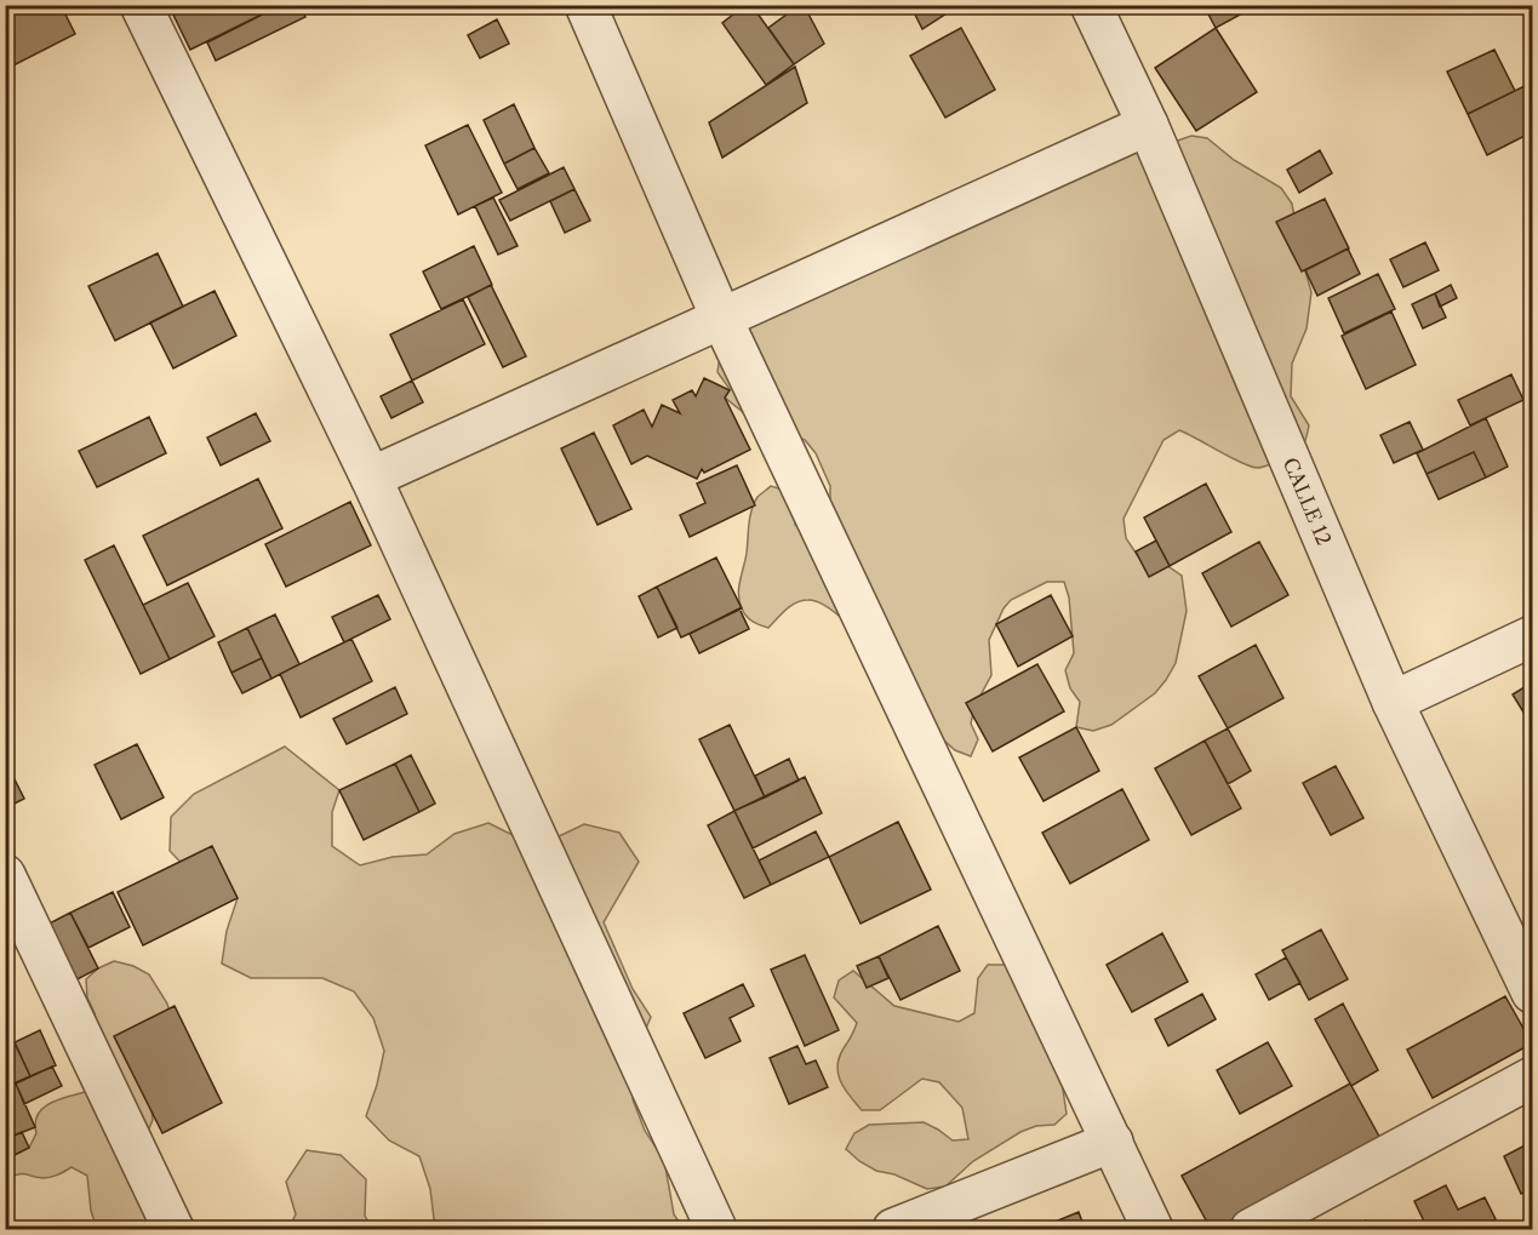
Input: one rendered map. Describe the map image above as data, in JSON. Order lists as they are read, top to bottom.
{
  "streets": {
    "street": ["CALLE 12"]
  }
}
